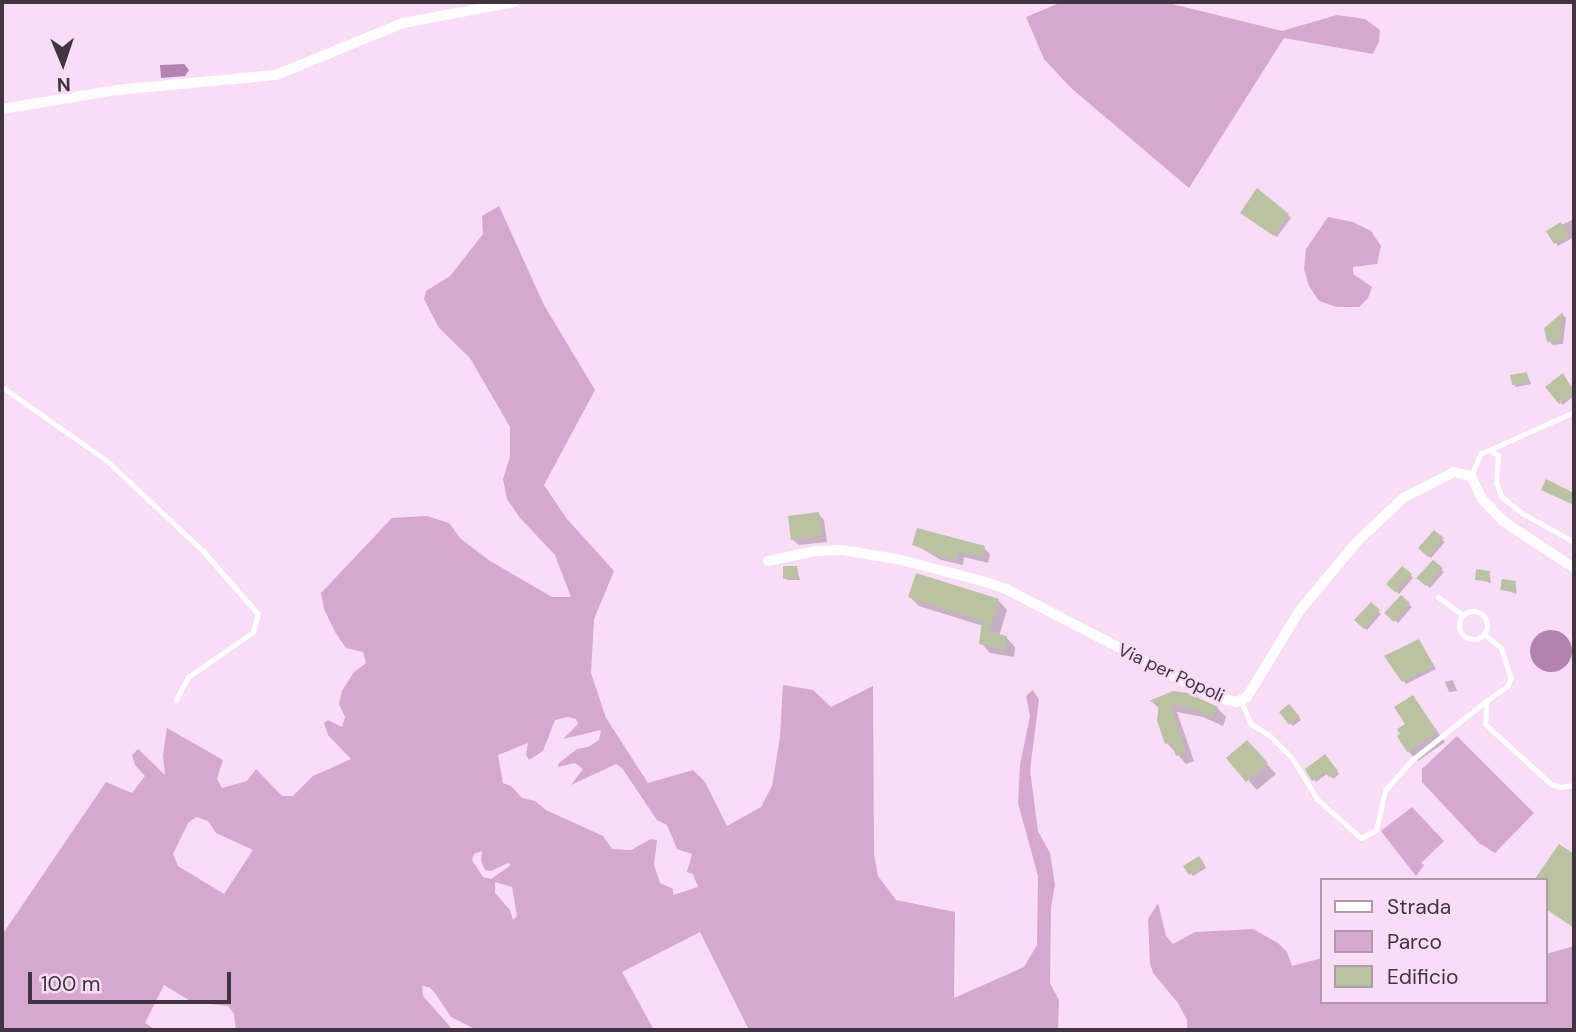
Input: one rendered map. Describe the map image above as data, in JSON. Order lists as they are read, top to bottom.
{
  "streets": {
    "street": ["Via per Popoli"]
  },
  "legend": ["Strada", "Parco", "Edificio"],
  "scale_bar": "100 m",
  "north": "bottom"
}
